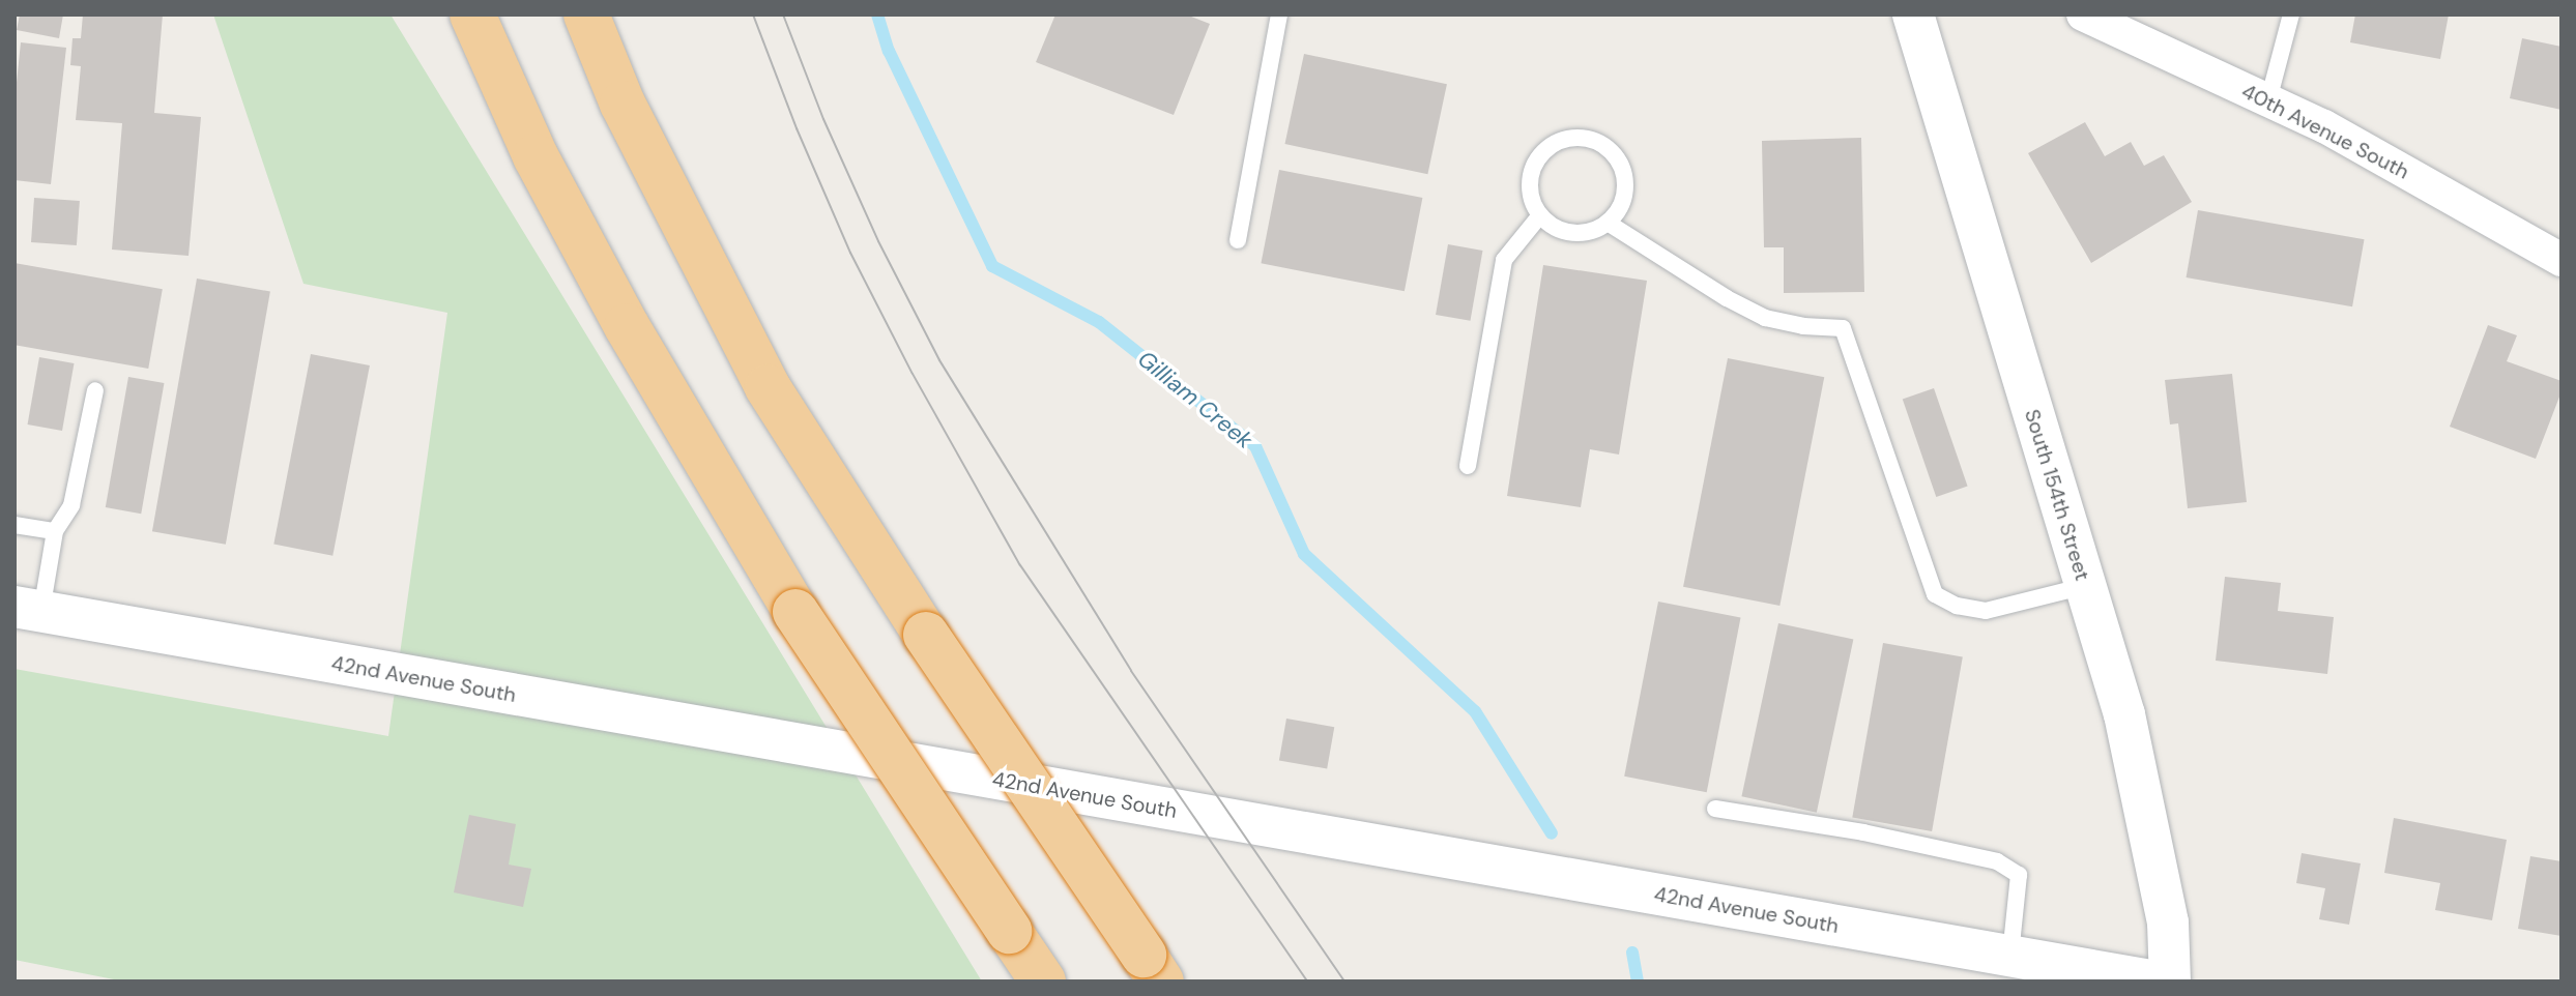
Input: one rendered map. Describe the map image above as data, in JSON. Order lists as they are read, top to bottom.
{
  "streets": {
    "street": ["40th Avenue South", "South 154th Street", "42nd Avenue South"]
  },
  "water": ["Gilliam Creek"]
}
